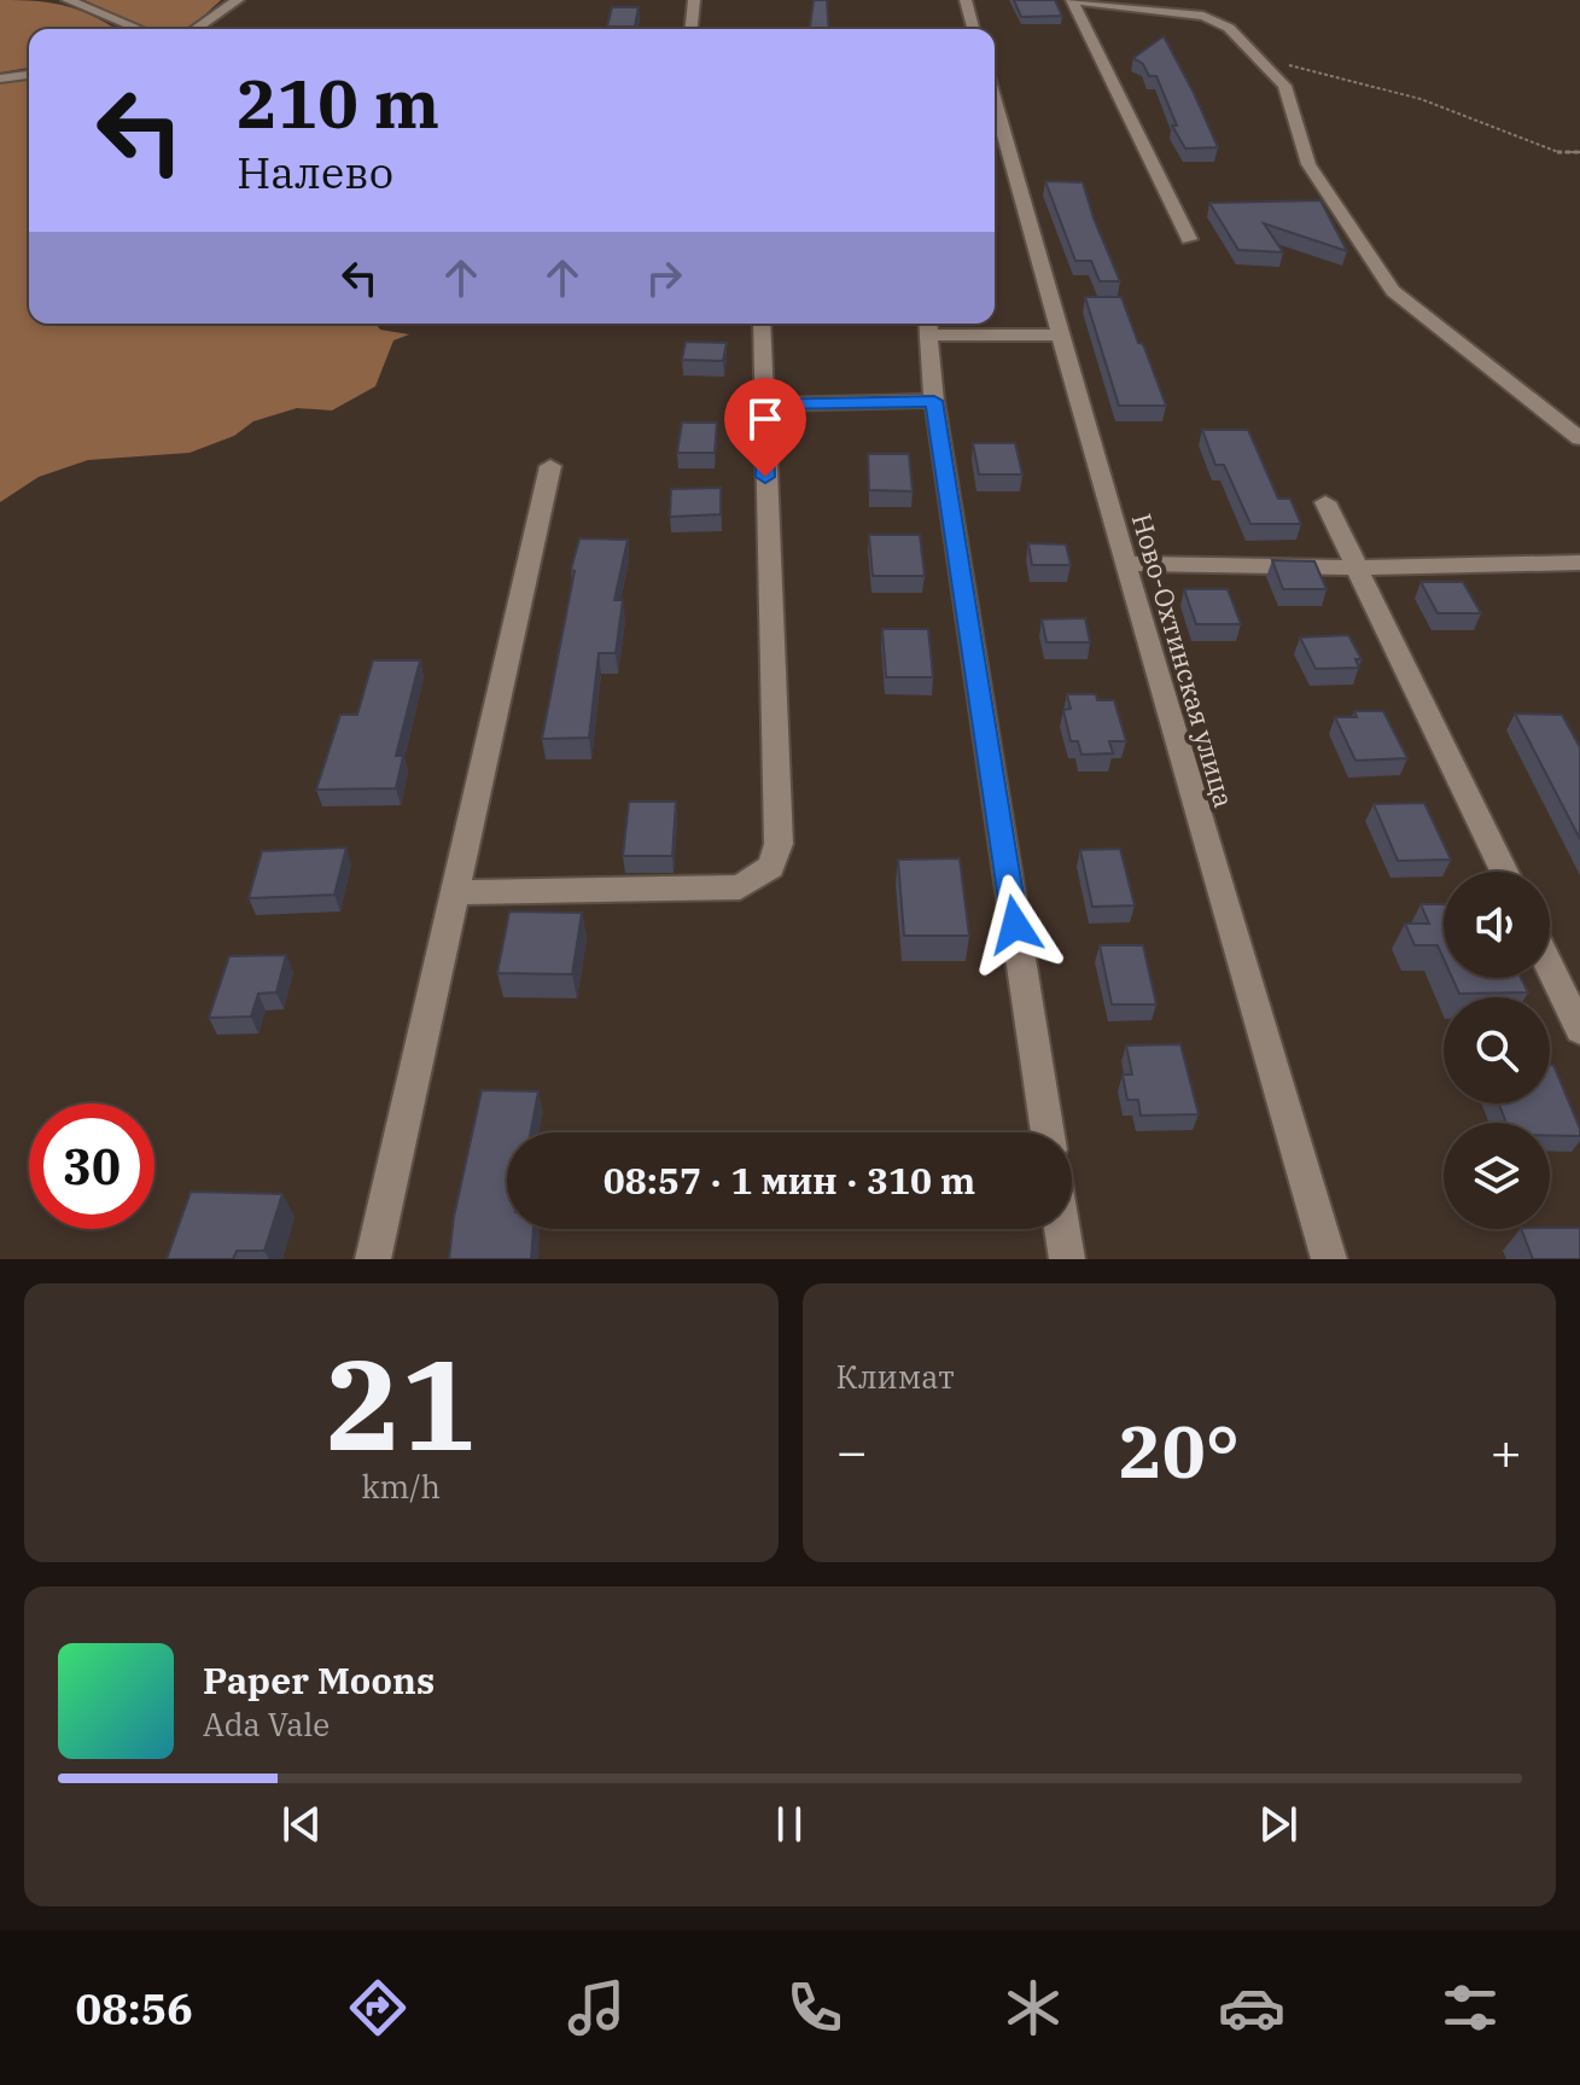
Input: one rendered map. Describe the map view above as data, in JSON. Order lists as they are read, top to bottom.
{
  "streets": {
    "street": ["Ново-Охтинская улица"]
  },
  "page": {
    "turn": ["210 m", "Налево"],
    "limit": "30",
    "trip": "08:57 · 1 мин · 310 m",
    "tile": [
      ["21", "km/h"],
      "Климат"
    ],
    "heat": ["−", "20°", "+"],
    "song": ["Paper Moons", "Ada Vale"],
    "tabs": "08:56"
  }
}
